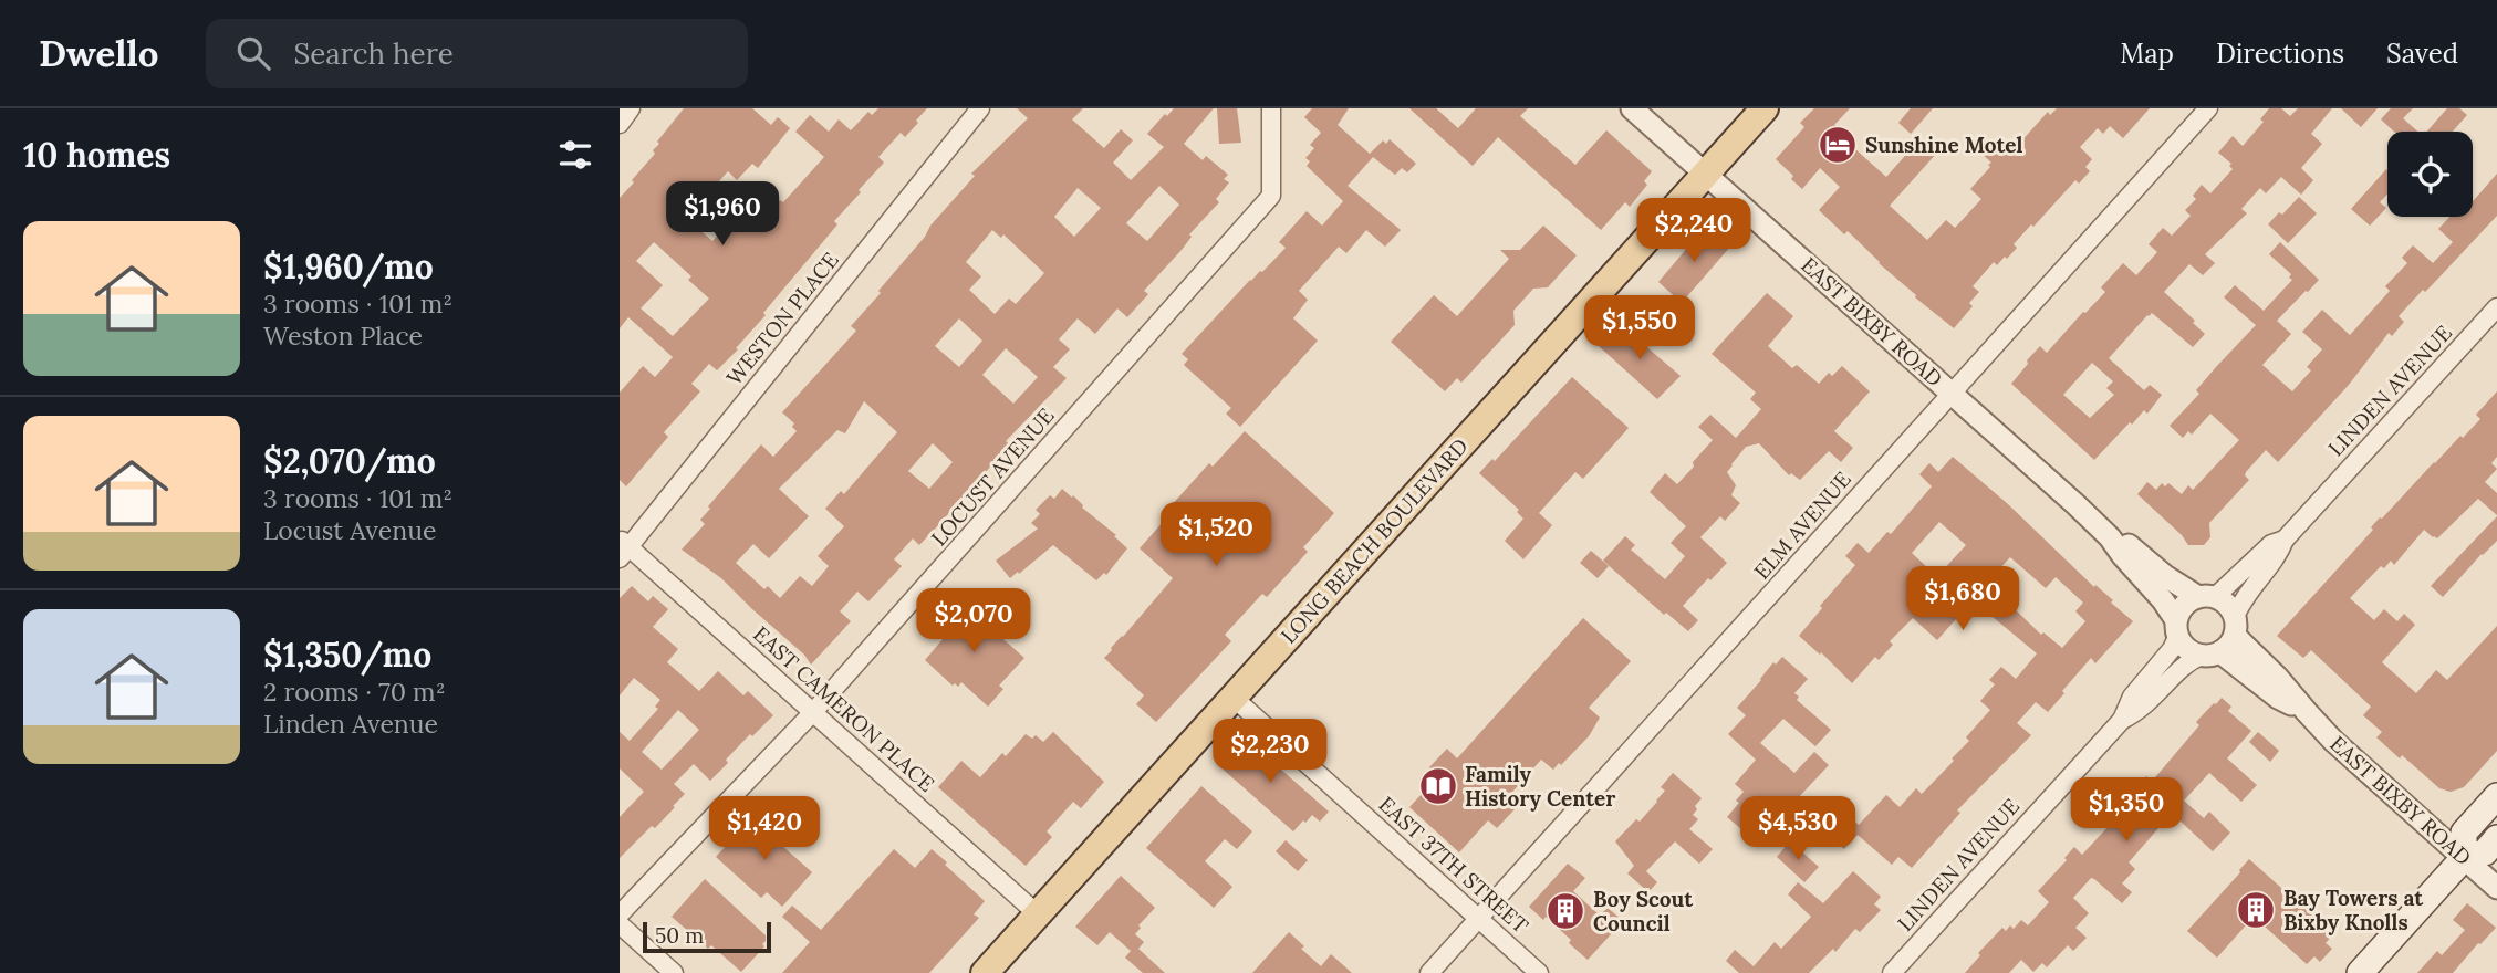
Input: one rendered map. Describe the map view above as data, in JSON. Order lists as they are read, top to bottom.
{
  "streets": {
    "main road": ["LONG BEACH BOULEVARD"],
    "street": [
      "WESTON PLACE",
      "EAST BIXBY ROAD",
      "LINDEN AVENUE",
      "LOCUST AVENUE",
      "ELM AVENUE",
      "EAST CAMERON PLACE",
      "EAST 37TH STREET"
    ]
  },
  "crossings": [
    ["WESTON PLACE", "EAST CAMERON PLACE"],
    ["EAST BIXBY ROAD", "ELM AVENUE"],
    ["EAST BIXBY ROAD", "LONG BEACH BOULEVARD"],
    ["LOCUST AVENUE", "EAST CAMERON PLACE"],
    ["ELM AVENUE", "EAST 37TH STREET"],
    ["LONG BEACH BOULEVARD", "EAST CAMERON PLACE"],
    ["LONG BEACH BOULEVARD", "EAST 37TH STREET"]
  ],
  "places": {
    "hotel": ["Sunshine Motel"],
    "library": ["Family History Center"],
    "building": ["Bay Towers at Bixby Knolls", "Boy Scout Council"]
  },
  "scale_bar": "50 m",
  "page": {
    "header": "Dwello",
    "search": "Search here",
    "nav": ["Map", "Directions", "Saved"],
    "heading": "10 homes",
    "price": [
      "$1,960",
      "$2,240",
      "$1,550",
      "$1,520",
      "$1,680",
      "$2,070",
      "$2,230",
      "$1,350",
      "$1,420",
      "$4,530"
    ],
    "list": [
      {
        "name": "$1,960/mo",
        "note": "3 rooms · 101 m² · Weston Place"
      },
      {
        "name": "$2,070/mo",
        "note": "3 rooms · 101 m² · Locust Avenue"
      },
      {
        "name": "$1,350/mo",
        "note": "2 rooms · 70 m² · Linden Avenue"
      }
    ],
    "scale": "50 m"
  }
}
